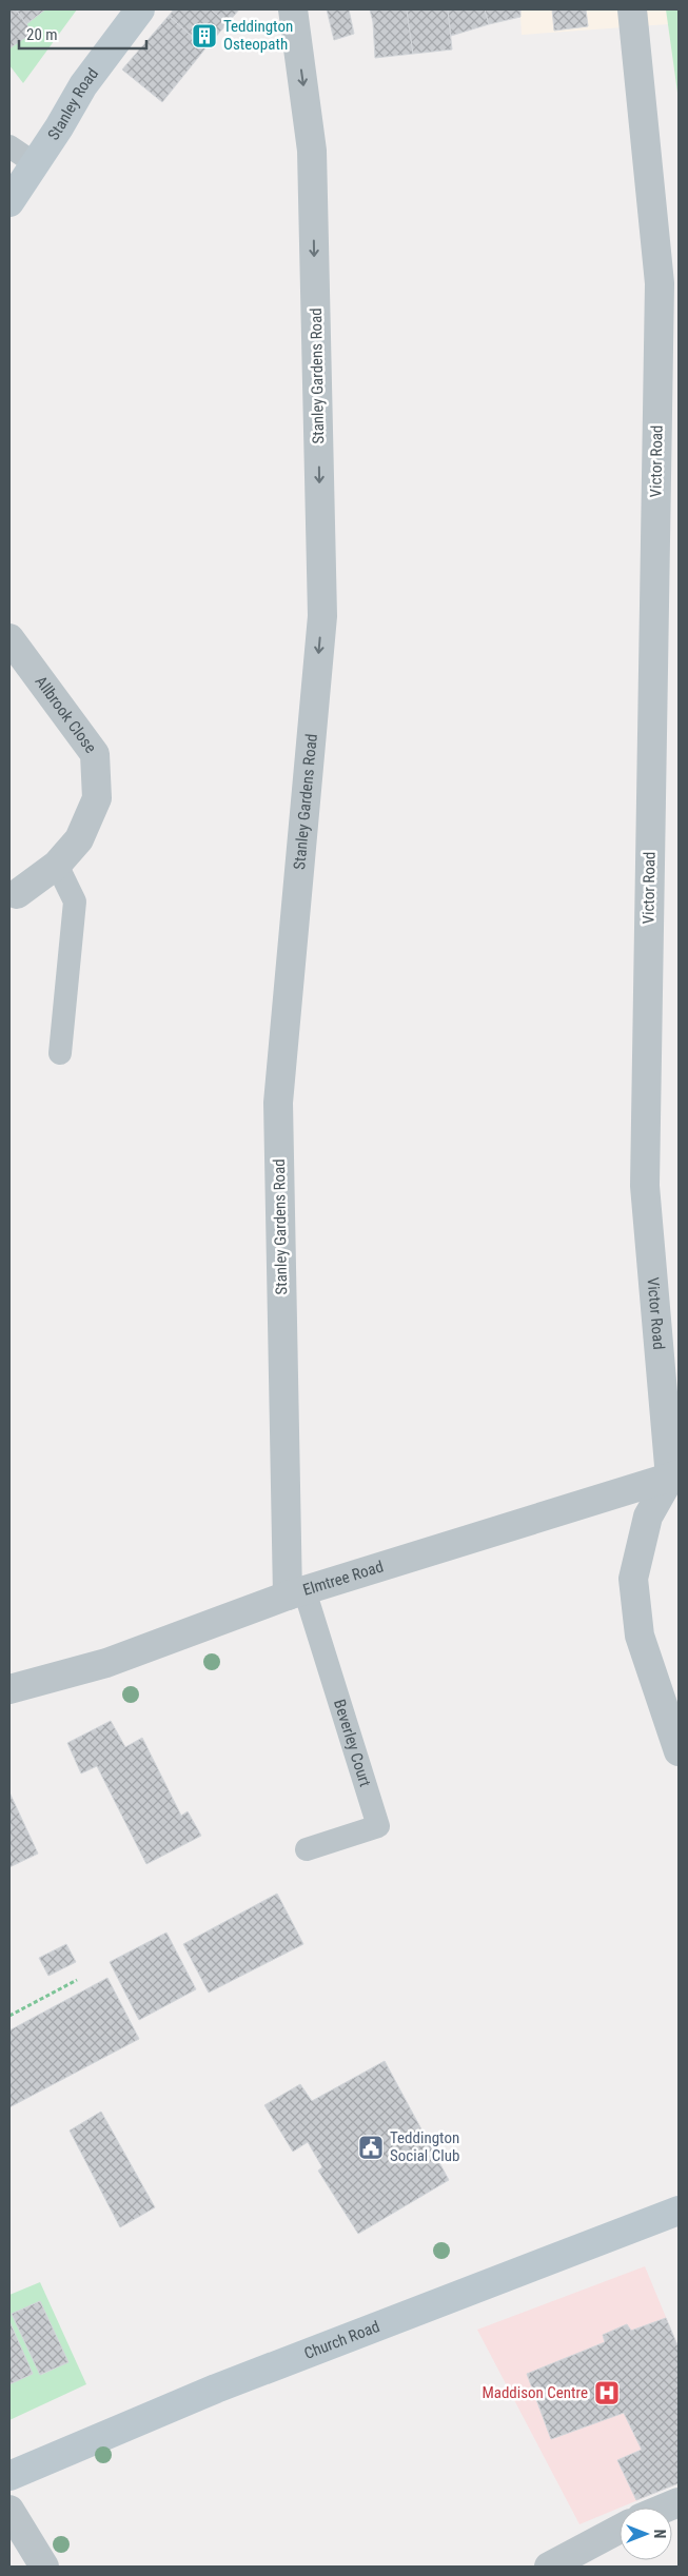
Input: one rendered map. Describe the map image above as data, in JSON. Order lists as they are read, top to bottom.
{
  "streets": {
    "main road": ["Stanley Road", "Church Road"],
    "street": [
      "Stanley Gardens Road",
      "Victor Road",
      "Allbrook Close",
      "Elmtree Road"
    ],
    "lane": ["Beverley Court"]
  },
  "crossings": [
    ["Stanley Gardens Road", "Elmtree Road"],
    ["Stanley Gardens Road", "Beverley Court"],
    ["Victor Road", "Elmtree Road"],
    ["Elmtree Road", "Beverley Court"]
  ],
  "one_way": ["Stanley Gardens Road"],
  "places": {
    "building": ["Teddington Osteopath"],
    "public building": ["Teddington Social Club"],
    "hospital": ["Maddison Centre"]
  },
  "scale_bar": "20 m",
  "north": "right"
}
